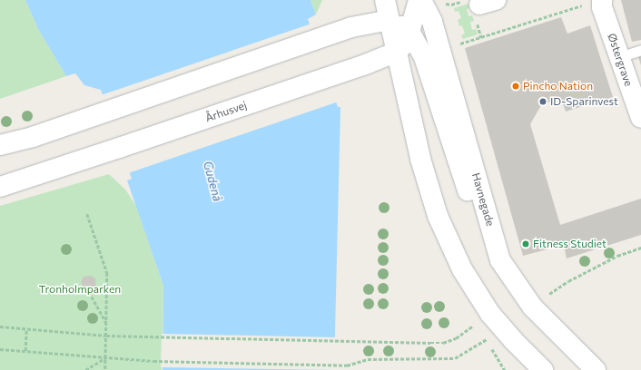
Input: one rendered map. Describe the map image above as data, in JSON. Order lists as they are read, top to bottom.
{
  "streets": {
    "main road": ["Østergrave", "Århusvej", "Havnegade"]
  },
  "water": ["Gudenå"],
  "parks": ["Tronholmparken"],
  "places": ["Pincho Nation", "ID-Sparinvest", "Fitness Studiet"]
}
